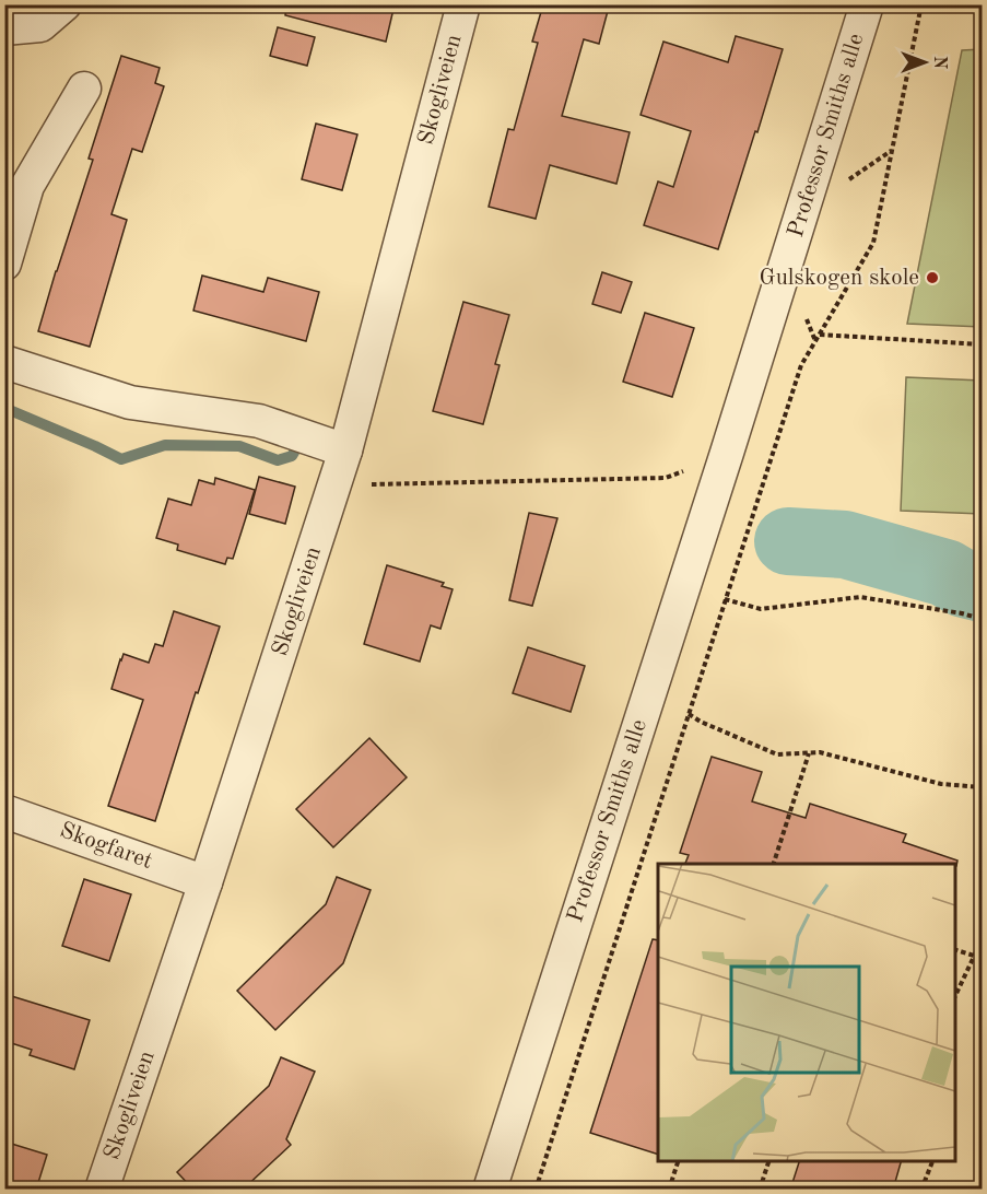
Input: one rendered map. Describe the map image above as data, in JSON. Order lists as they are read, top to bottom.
{
  "streets": {
    "street": ["Skogliveien", "Professor Smiths alle", "Skogfaret"]
  },
  "crossings": [
    ["Skogliveien", "Skogfaret"]
  ],
  "places": ["Gulskogen skole"],
  "north": "right"
}
